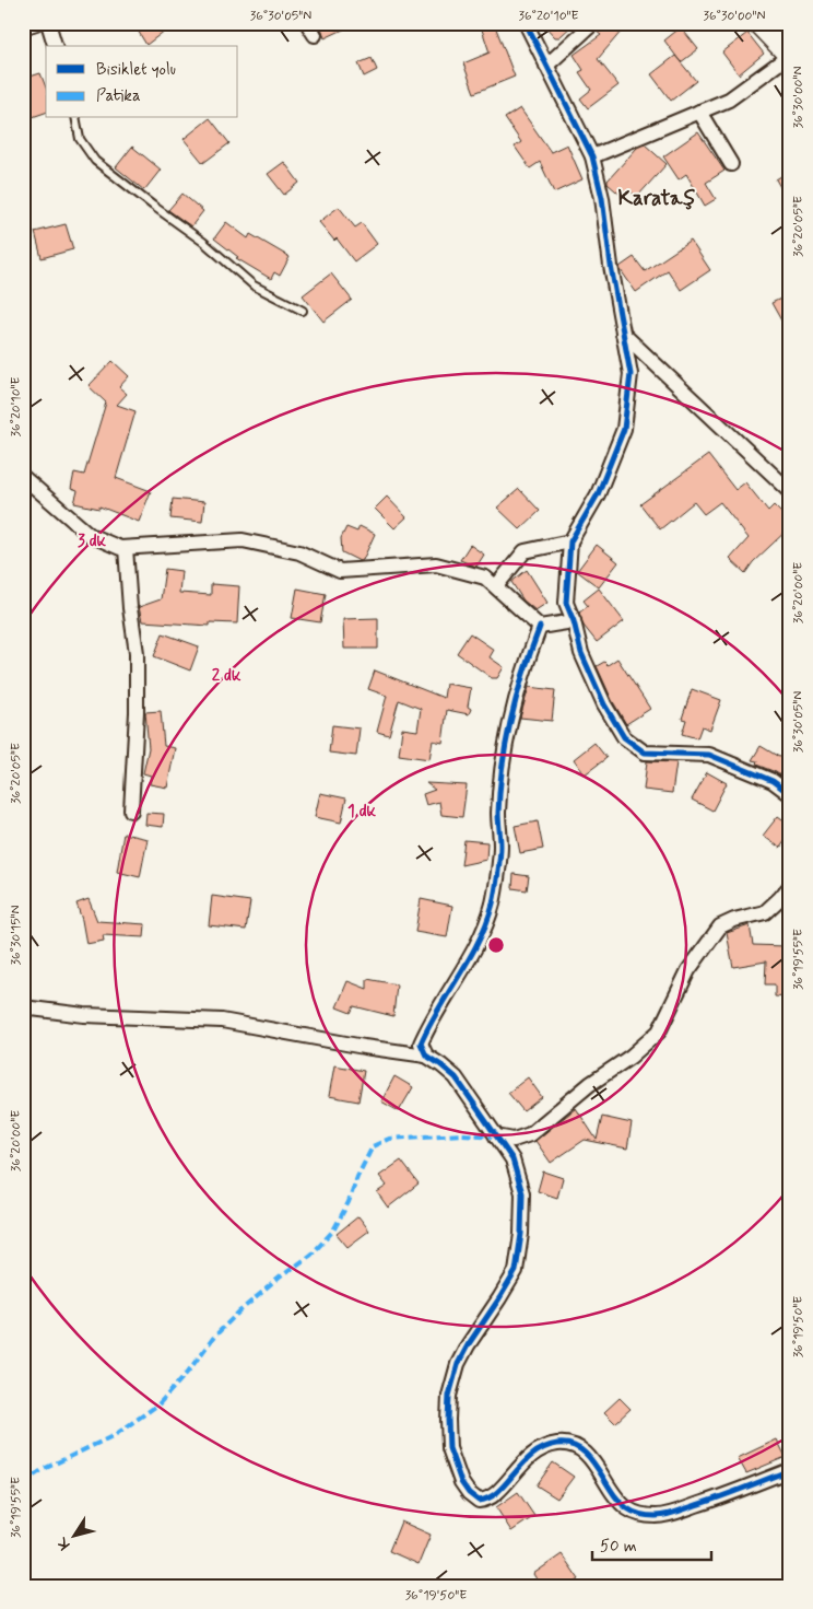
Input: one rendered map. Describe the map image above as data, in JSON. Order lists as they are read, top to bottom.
{
  "districts": ["Karataş"],
  "legend": ["Bisiklet yolu", "Patika"],
  "scale_bar": "50 m",
  "north": "bottom left",
  "coordinates": [
    "36°30'05\"N",
    "36°20'10\"E",
    "36°30'00\"N",
    "36°20'05\"E",
    "36°20'00\"E",
    "36°30'15\"N",
    "36°19'55\"E",
    "36°19'50\"E"
  ],
  "rings": ["3 dk", "2 dk", "1 dk"]
}
